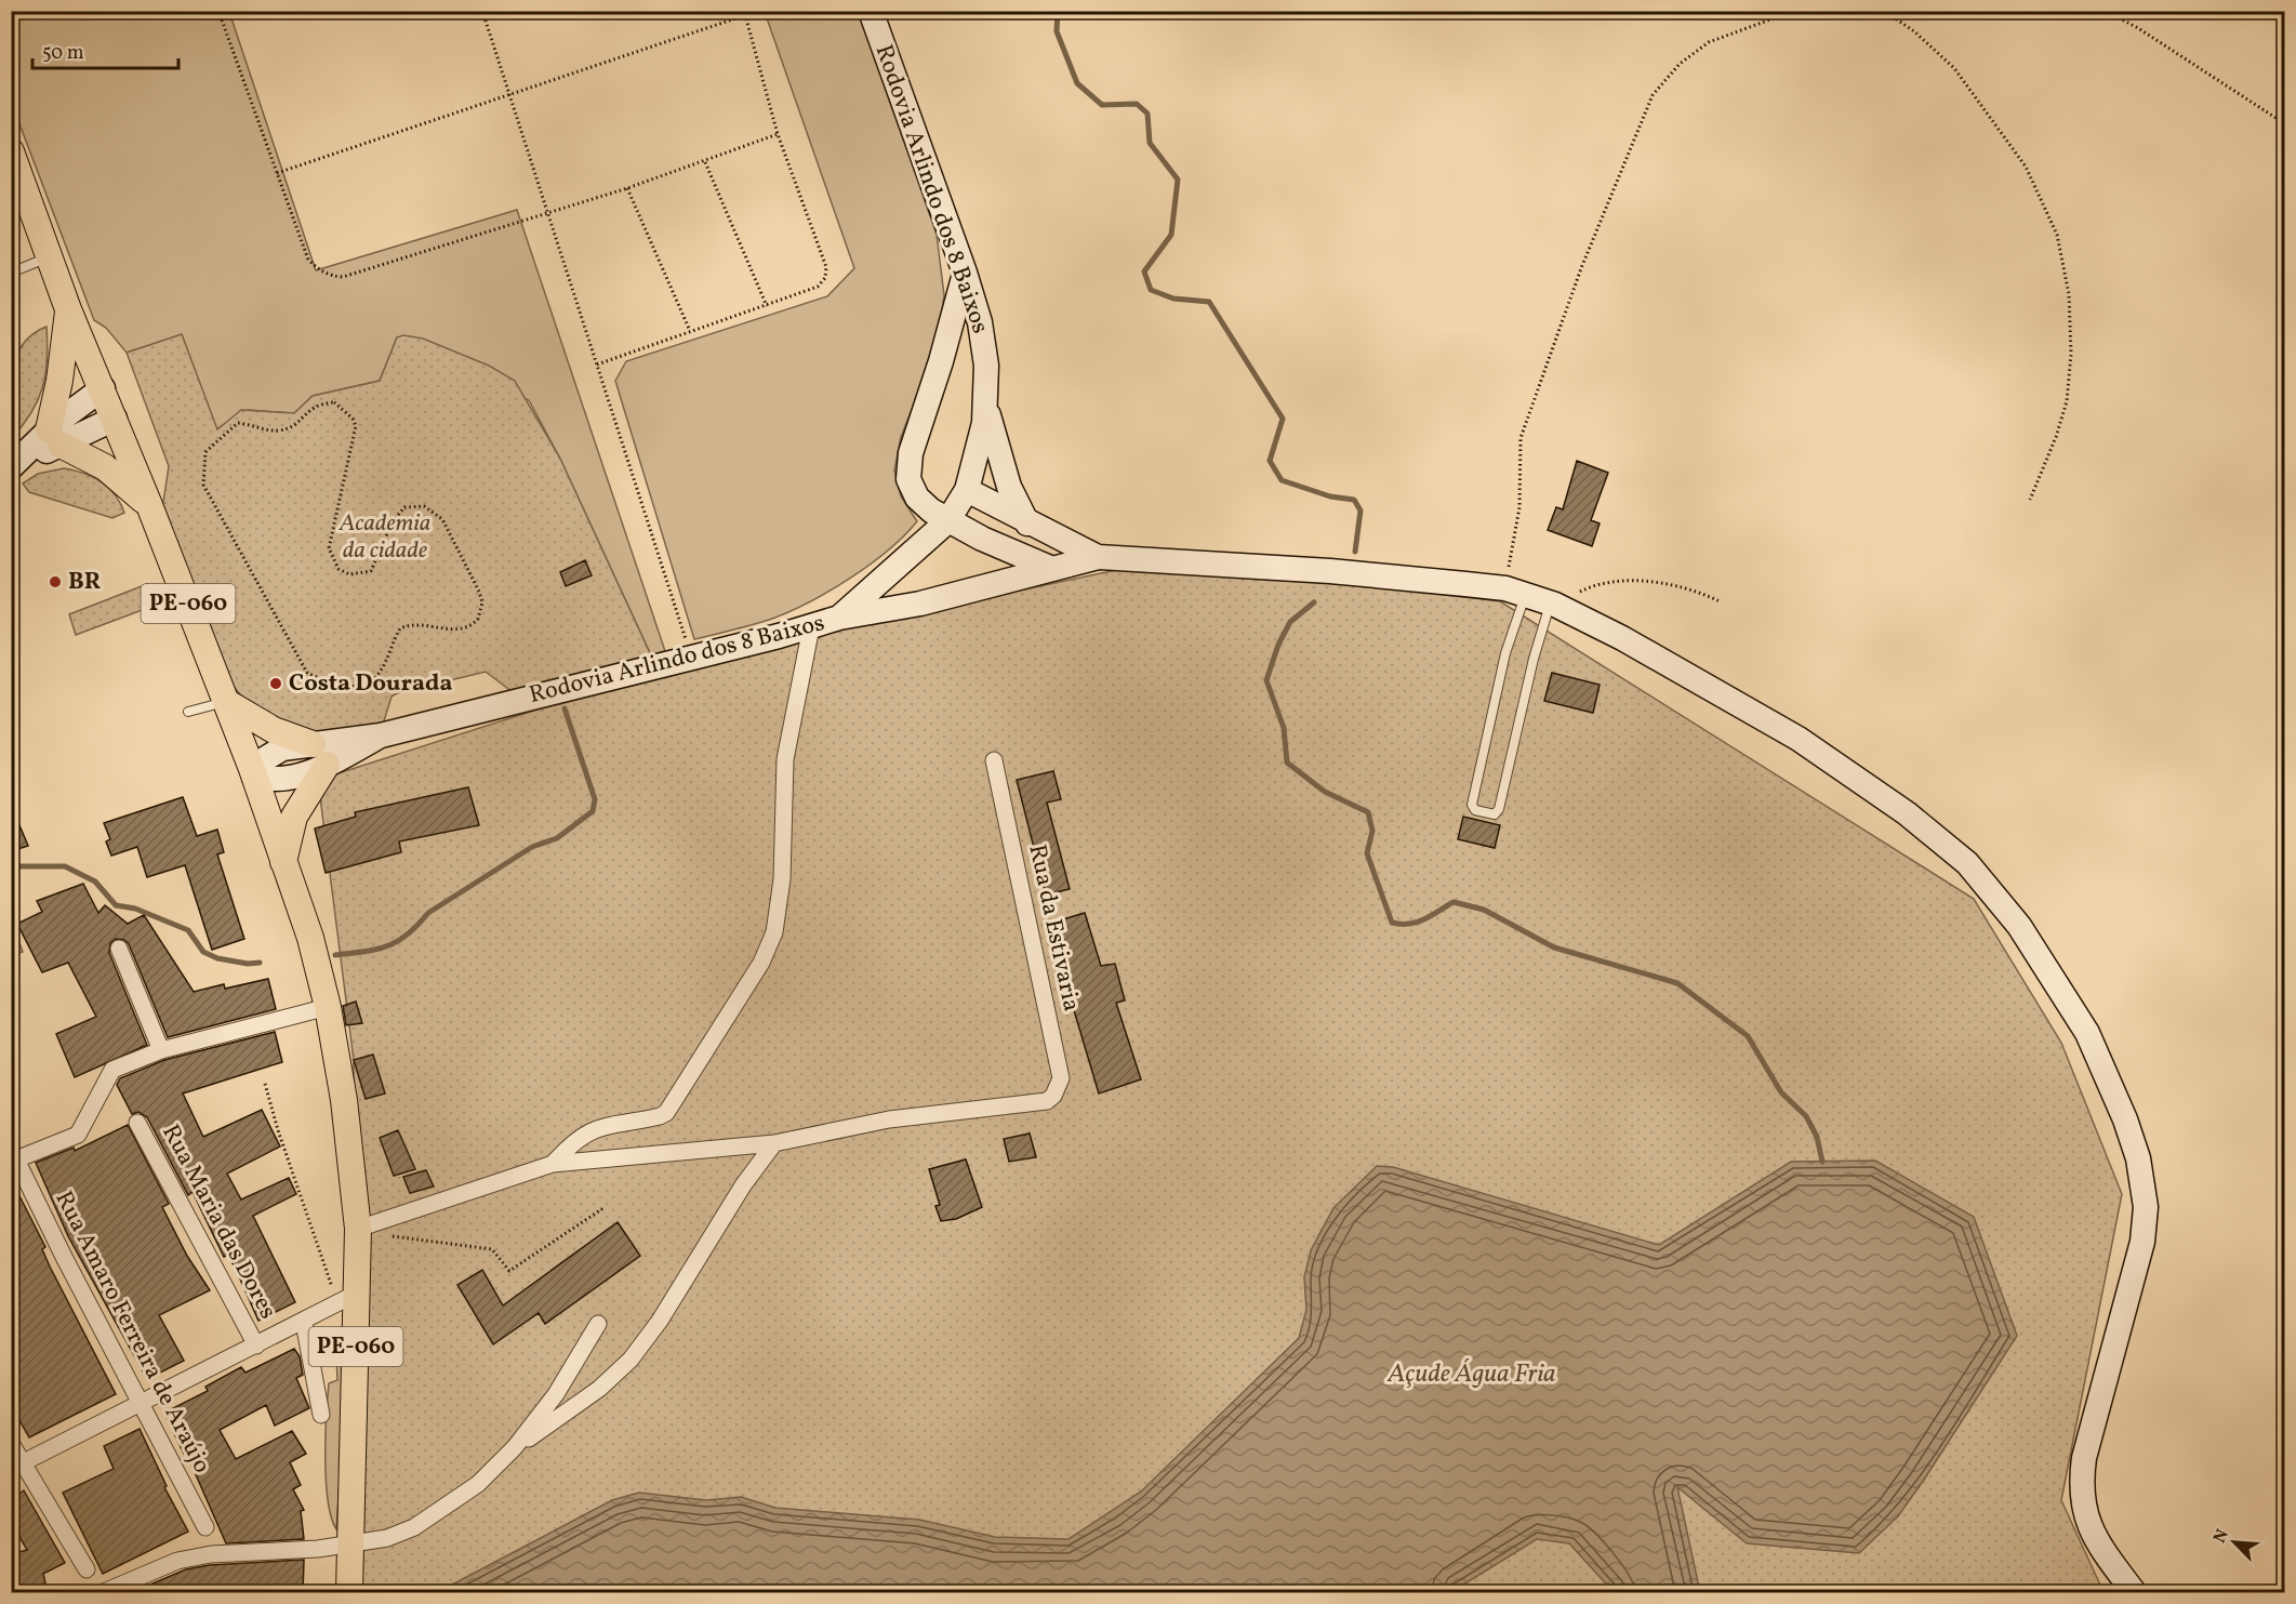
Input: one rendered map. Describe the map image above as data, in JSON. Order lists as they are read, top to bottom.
{
  "streets": {
    "main road": ["Rodovia Arlindo dos 8 Baixos", "PE-060"],
    "street": ["Rua da Estivaria", "Rua Maria das Dores", "Rua Amaro Ferreira de Araújo"]
  },
  "crossings": [
    ["Rodovia Arlindo dos 8 Baixos", "PE-060"]
  ],
  "water": ["Açude Água Fria"],
  "parks": ["Academia da cidade"],
  "places": ["BR", "Costa Dourada"],
  "scale_bar": "50 m",
  "north": "top left"
}
